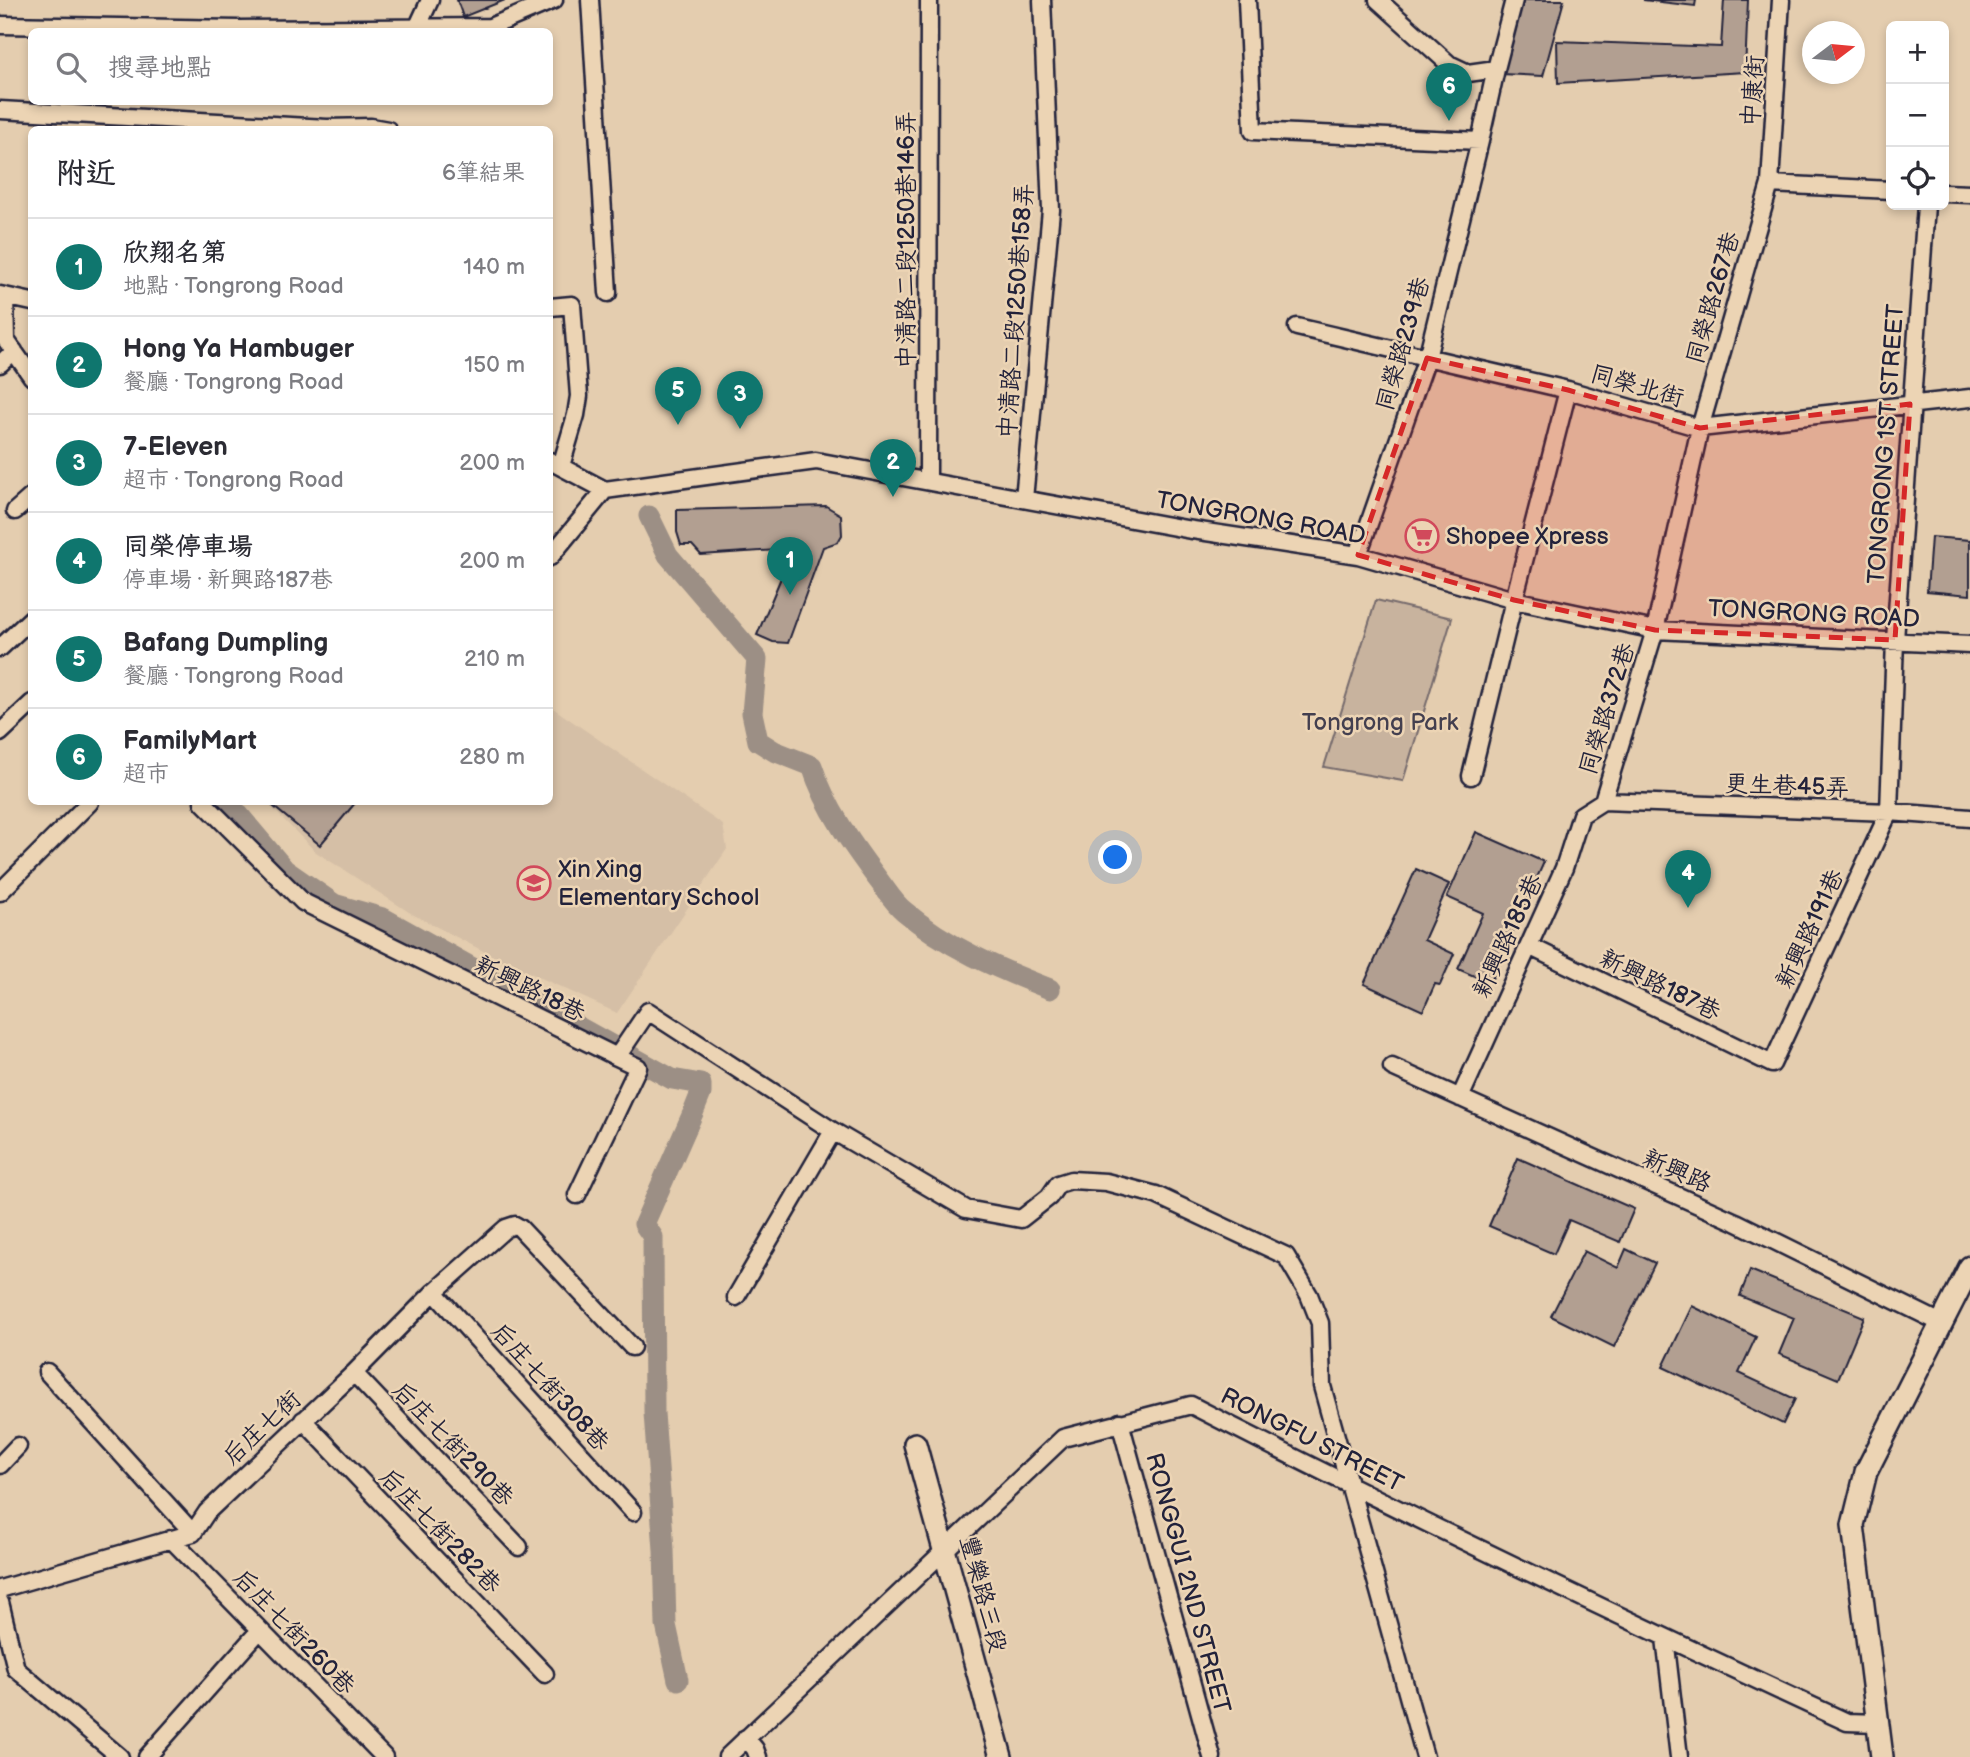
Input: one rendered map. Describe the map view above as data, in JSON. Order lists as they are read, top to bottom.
{
  "streets": {
    "street": [
      "中康街",
      "中清路二段1250巷146弄",
      "同榮路267巷",
      "中清路二段1250巷158弄",
      "同榮路239巷",
      "同榮北街",
      "TONGRONG 1ST STREET",
      "TONGRONG ROAD",
      "同榮路372巷",
      "更生巷45弄",
      "新興路191巷",
      "新興路185巷",
      "新興路187巷",
      "新興路18巷",
      "新興路",
      "后庄七街308巷",
      "后庄七街",
      "RONGFU STREET",
      "后庄七街290巷",
      "后庄七街282巷",
      "RONGGUI 2ND STREET",
      "豐樂路三段",
      "后庄七街260巷"
    ]
  },
  "crossings": [
    ["中康街", "同榮路267巷"],
    ["中清路二段1250巷146弄", "TONGRONG ROAD"],
    ["同榮路267巷", "同榮北街"],
    ["同榮路267巷", "TONGRONG ROAD"],
    ["同榮路267巷", "同榮路372巷"],
    ["中清路二段1250巷158弄", "TONGRONG ROAD"],
    ["同榮路239巷", "同榮北街"],
    ["同榮路239巷", "TONGRONG ROAD"],
    ["同榮北街", "TONGRONG 1ST STREET"],
    ["TONGRONG 1ST STREET", "TONGRONG ROAD"],
    ["TONGRONG 1ST STREET", "更生巷45弄"],
    ["TONGRONG 1ST STREET", "新興路191巷"],
    ["TONGRONG ROAD", "同榮路372巷"],
    ["同榮路372巷", "更生巷45弄"],
    ["同榮路372巷", "新興路185巷"],
    ["更生巷45弄", "新興路191巷"],
    ["更生巷45弄", "新興路185巷"],
    ["新興路191巷", "新興路187巷"],
    ["新興路185巷", "新興路187巷"],
    ["新興路185巷", "新興路"],
    ["后庄七街308巷", "后庄七街"],
    ["后庄七街", "后庄七街290巷"],
    ["后庄七街", "后庄七街282巷"],
    ["RONGFU STREET", "RONGGUI 2ND STREET"],
    ["RONGFU STREET", "豐樂路三段"]
  ],
  "parks": ["Tongrong Park"],
  "places": {
    "supermarket": ["Shopee Xpress"],
    "school or university": ["Xin Xing Elementary School"]
  },
  "north": "right",
  "page": {
    "map_buttons": ["+", "−"],
    "search": "搜尋地點",
    "pins": [
      "6",
      "5",
      "3",
      "2",
      "1",
      "4"
    ],
    "heading": ["附近", "6筆結果"],
    "list": [
      {
        "mark": "1",
        "name": "欣翔名第",
        "note": "地點 · Tongrong Road",
        "value": "140 m"
      },
      {
        "mark": "2",
        "name": "Hong Ya Hambuger",
        "note": "餐廳 · Tongrong Road",
        "value": "150 m"
      },
      {
        "mark": "3",
        "name": "7-Eleven",
        "note": "超市 · Tongrong Road",
        "value": "200 m"
      },
      {
        "mark": "4",
        "name": "同榮停車場",
        "note": "停車場 · 新興路187巷",
        "value": "200 m"
      },
      {
        "mark": "5",
        "name": "Bafang Dumpling",
        "note": "餐廳 · Tongrong Road",
        "value": "210 m"
      },
      {
        "mark": "6",
        "name": "FamilyMart",
        "note": "超市",
        "value": "280 m"
      }
    ]
  }
}
